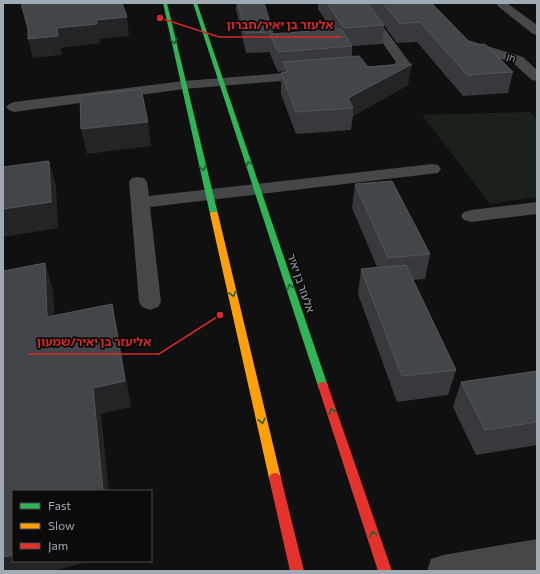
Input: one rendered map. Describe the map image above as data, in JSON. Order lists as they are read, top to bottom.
{
  "streets": {
    "street": ["חן", "אלעזר בן יאיר"]
  },
  "places": ["אלעזר בן יאיר/חברון", "אליעזר בן יאיר/שמעון"],
  "legend": ["Fast", "Slow", "Jam"]
}
